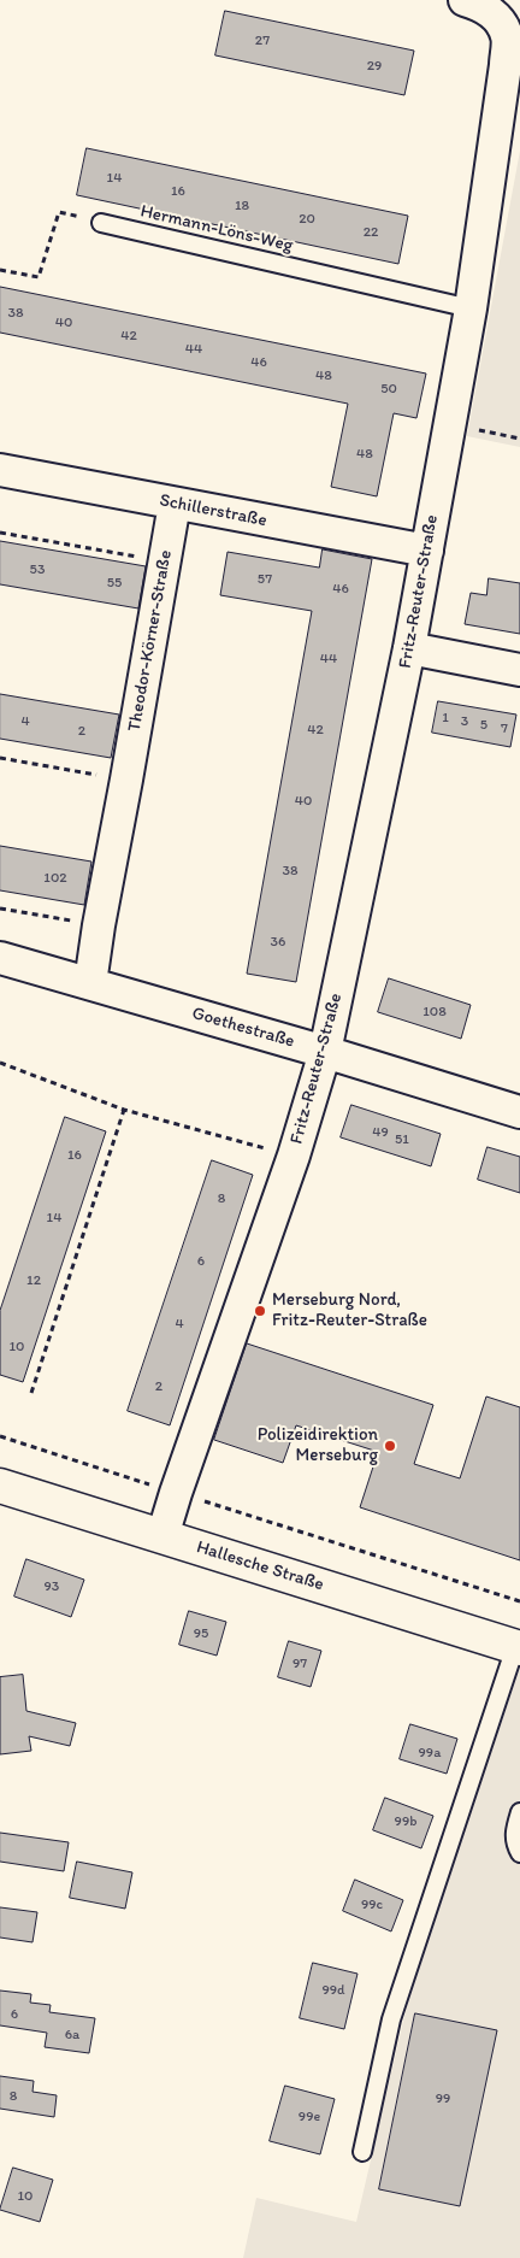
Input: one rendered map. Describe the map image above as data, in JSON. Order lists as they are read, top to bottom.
{
  "streets": {
    "main road": ["Hallesche Straße"],
    "street": [
      "Schillerstraße",
      "Fritz-Reuter-Straße",
      "Theodor-Körner-Straße",
      "Goethestraße"
    ],
    "lane": ["Hermann-Löns-Weg"]
  },
  "crossings": [
    ["Hermann-Löns-Weg", "Fritz-Reuter-Straße"],
    ["Schillerstraße", "Fritz-Reuter-Straße"],
    ["Schillerstraße", "Theodor-Körner-Straße"],
    ["Fritz-Reuter-Straße", "Goethestraße"],
    ["Fritz-Reuter-Straße", "Hallesche Straße"],
    ["Theodor-Körner-Straße", "Goethestraße"]
  ],
  "places": ["Merseburg Nord, Fritz-Reuter-Straße", "Polizeidirektion Merseburg"],
  "house_numbers": [
    "27",
    "29",
    "14",
    "16",
    "18",
    "20",
    "22",
    "38",
    "40",
    "42",
    "44",
    "46",
    "48",
    "50",
    "48",
    "53",
    "57",
    "55",
    "46",
    "44",
    "1",
    "4",
    "3",
    "5",
    "7",
    "42",
    "2",
    "40",
    "38",
    "102",
    "36",
    "108",
    "49",
    "51",
    "16",
    "8",
    "14",
    "6",
    "12",
    "4",
    "10",
    "2",
    "93",
    "95",
    "97",
    "99a",
    "99b",
    "99c",
    "99d",
    "6",
    "6a",
    "8",
    "99",
    "99e",
    "10"
  ]
}
